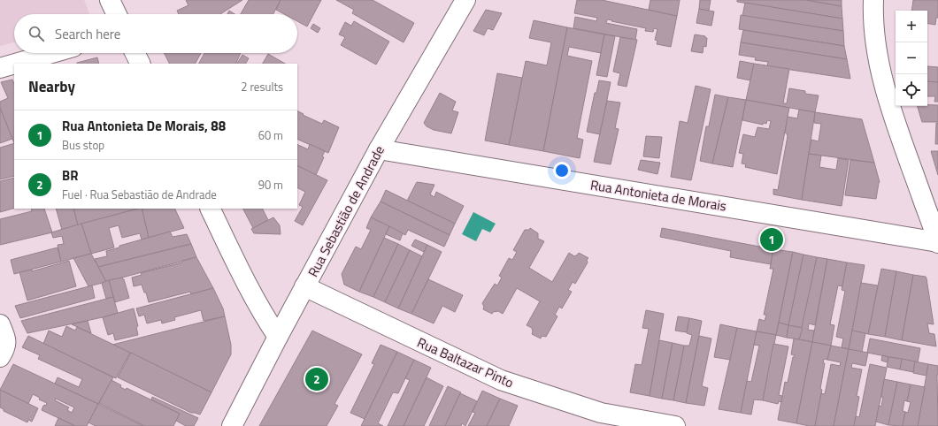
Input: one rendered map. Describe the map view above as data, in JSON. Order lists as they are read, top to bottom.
{
  "streets": {
    "street": ["Rua Antonieta de Morais", "Rua Sebastião de Andrade", "Rua Baltazar Pinto"]
  },
  "crossings": [
    ["Rua Antonieta de Morais", "Rua Sebastião de Andrade"],
    ["Rua Sebastião de Andrade", "Rua Baltazar Pinto"]
  ],
  "page": {
    "map_buttons": ["+", "−"],
    "search": "Search here",
    "heading": ["Nearby", "2 results"],
    "list": [
      {
        "mark": "1",
        "name": "Rua Antonieta De Morais, 88",
        "note": "Bus stop",
        "value": "60 m"
      },
      {
        "mark": "2",
        "name": "BR",
        "note": "Fuel · Rua Sebastião de Andrade",
        "value": "90 m"
      }
    ],
    "pins": ["1", "2"]
  }
}
